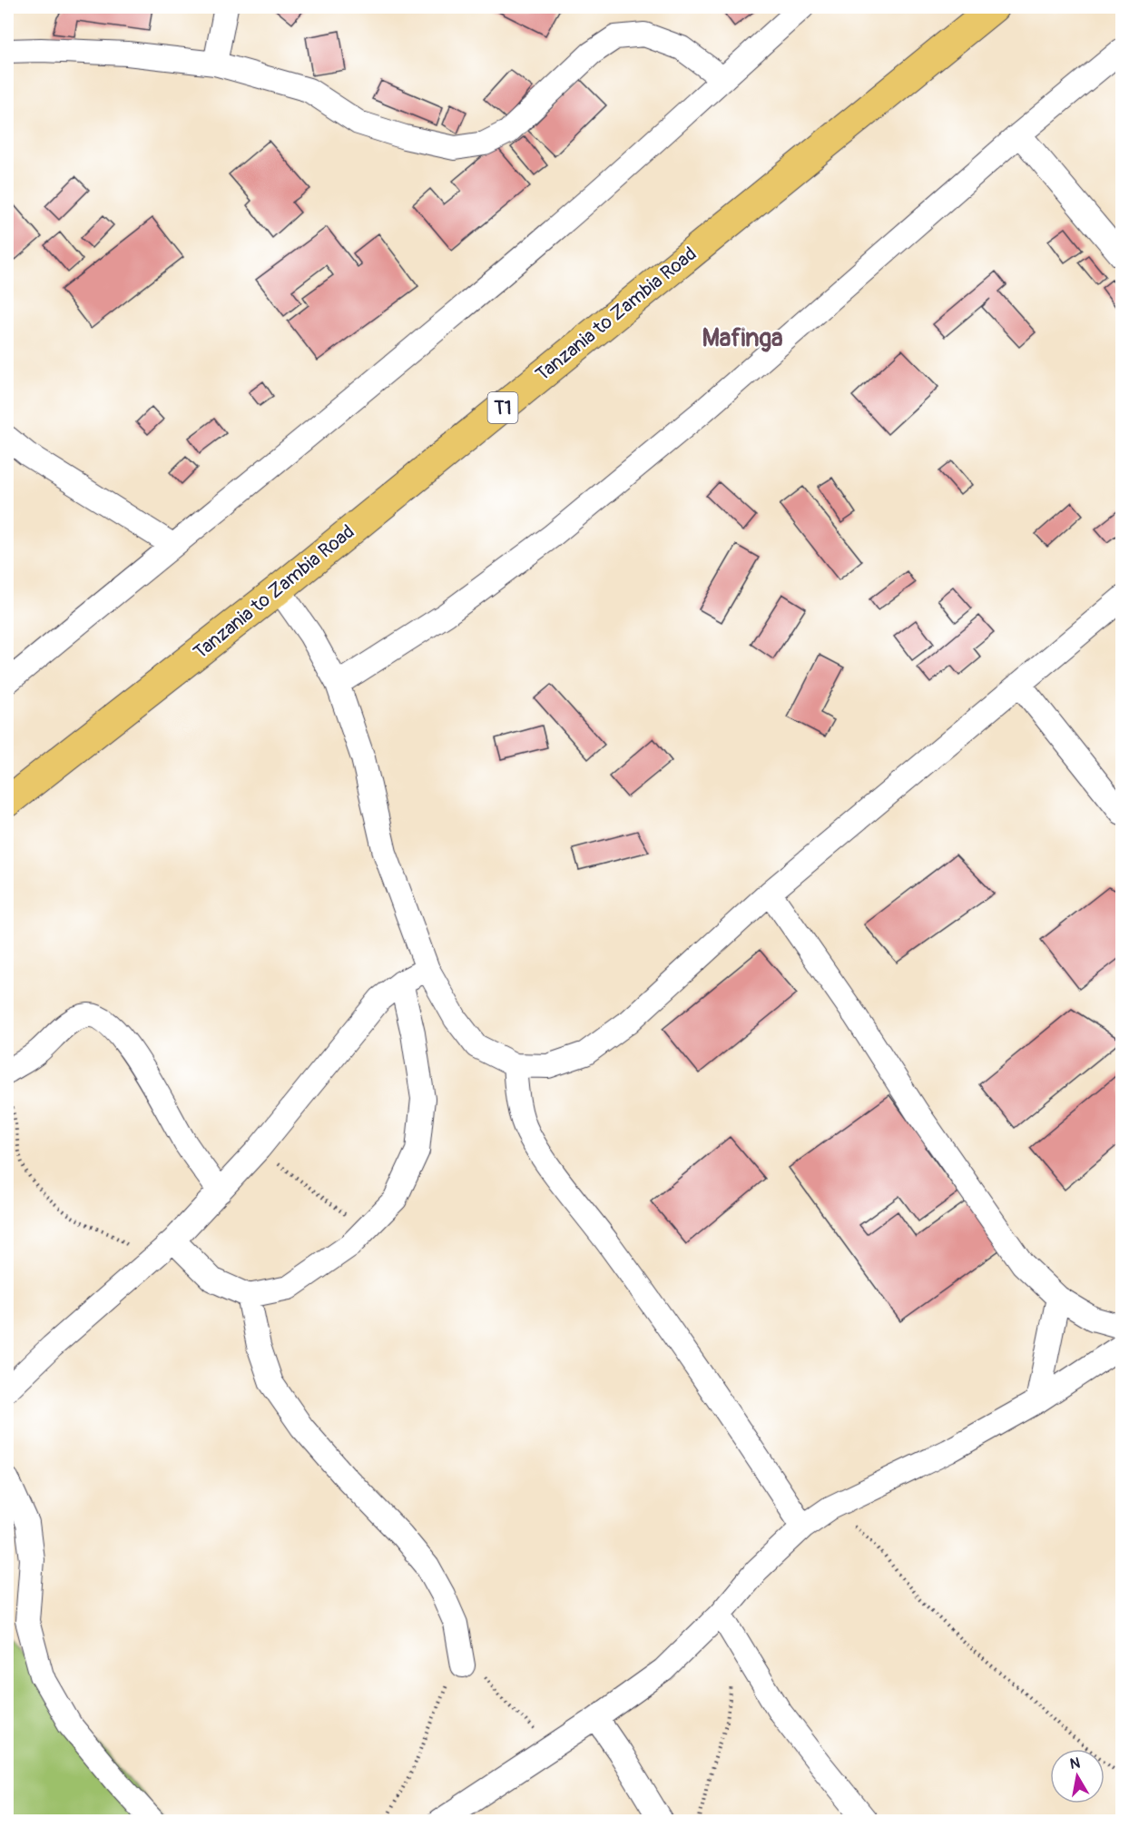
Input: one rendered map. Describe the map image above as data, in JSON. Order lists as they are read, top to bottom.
{
  "streets": {
    "highway": ["Tanzania to Zambia Road", "T1"]
  },
  "districts": ["Mafinga"],
  "north": "top"
}
